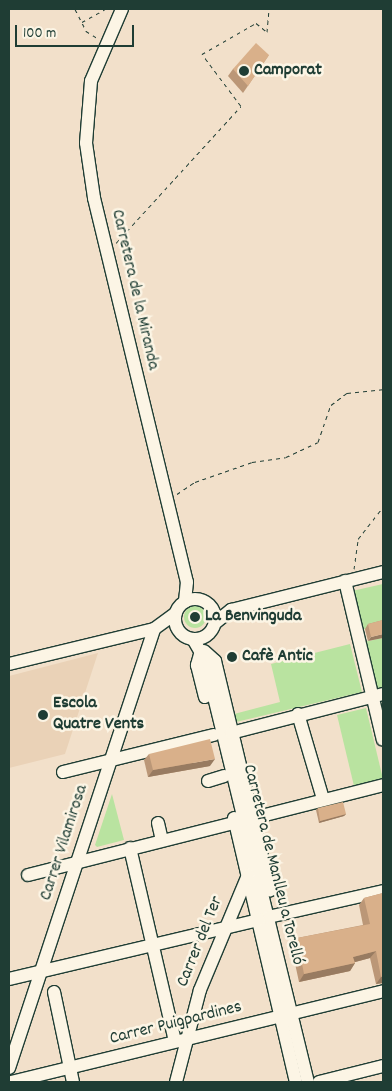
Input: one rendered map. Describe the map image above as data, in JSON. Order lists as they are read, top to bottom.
{
  "streets": {
    "street": [
      "Carretera de la Miranda",
      "Carrer Vilamirosa",
      "Carretera de Manlleu a Torelló",
      "Carrer del Ter",
      "Carrer Puigpardines"
    ]
  },
  "crossings": [
    ["Carretera de la Miranda", "Carretera de Manlleu a Torelló"],
    ["Carrer del Ter", "Carrer Puigpardines"]
  ],
  "places": [
    "Camporat",
    "La Benvinguda",
    "Cafè Antic",
    "Escola Quatre Vents"
  ],
  "scale_bar": "100 m"
}
